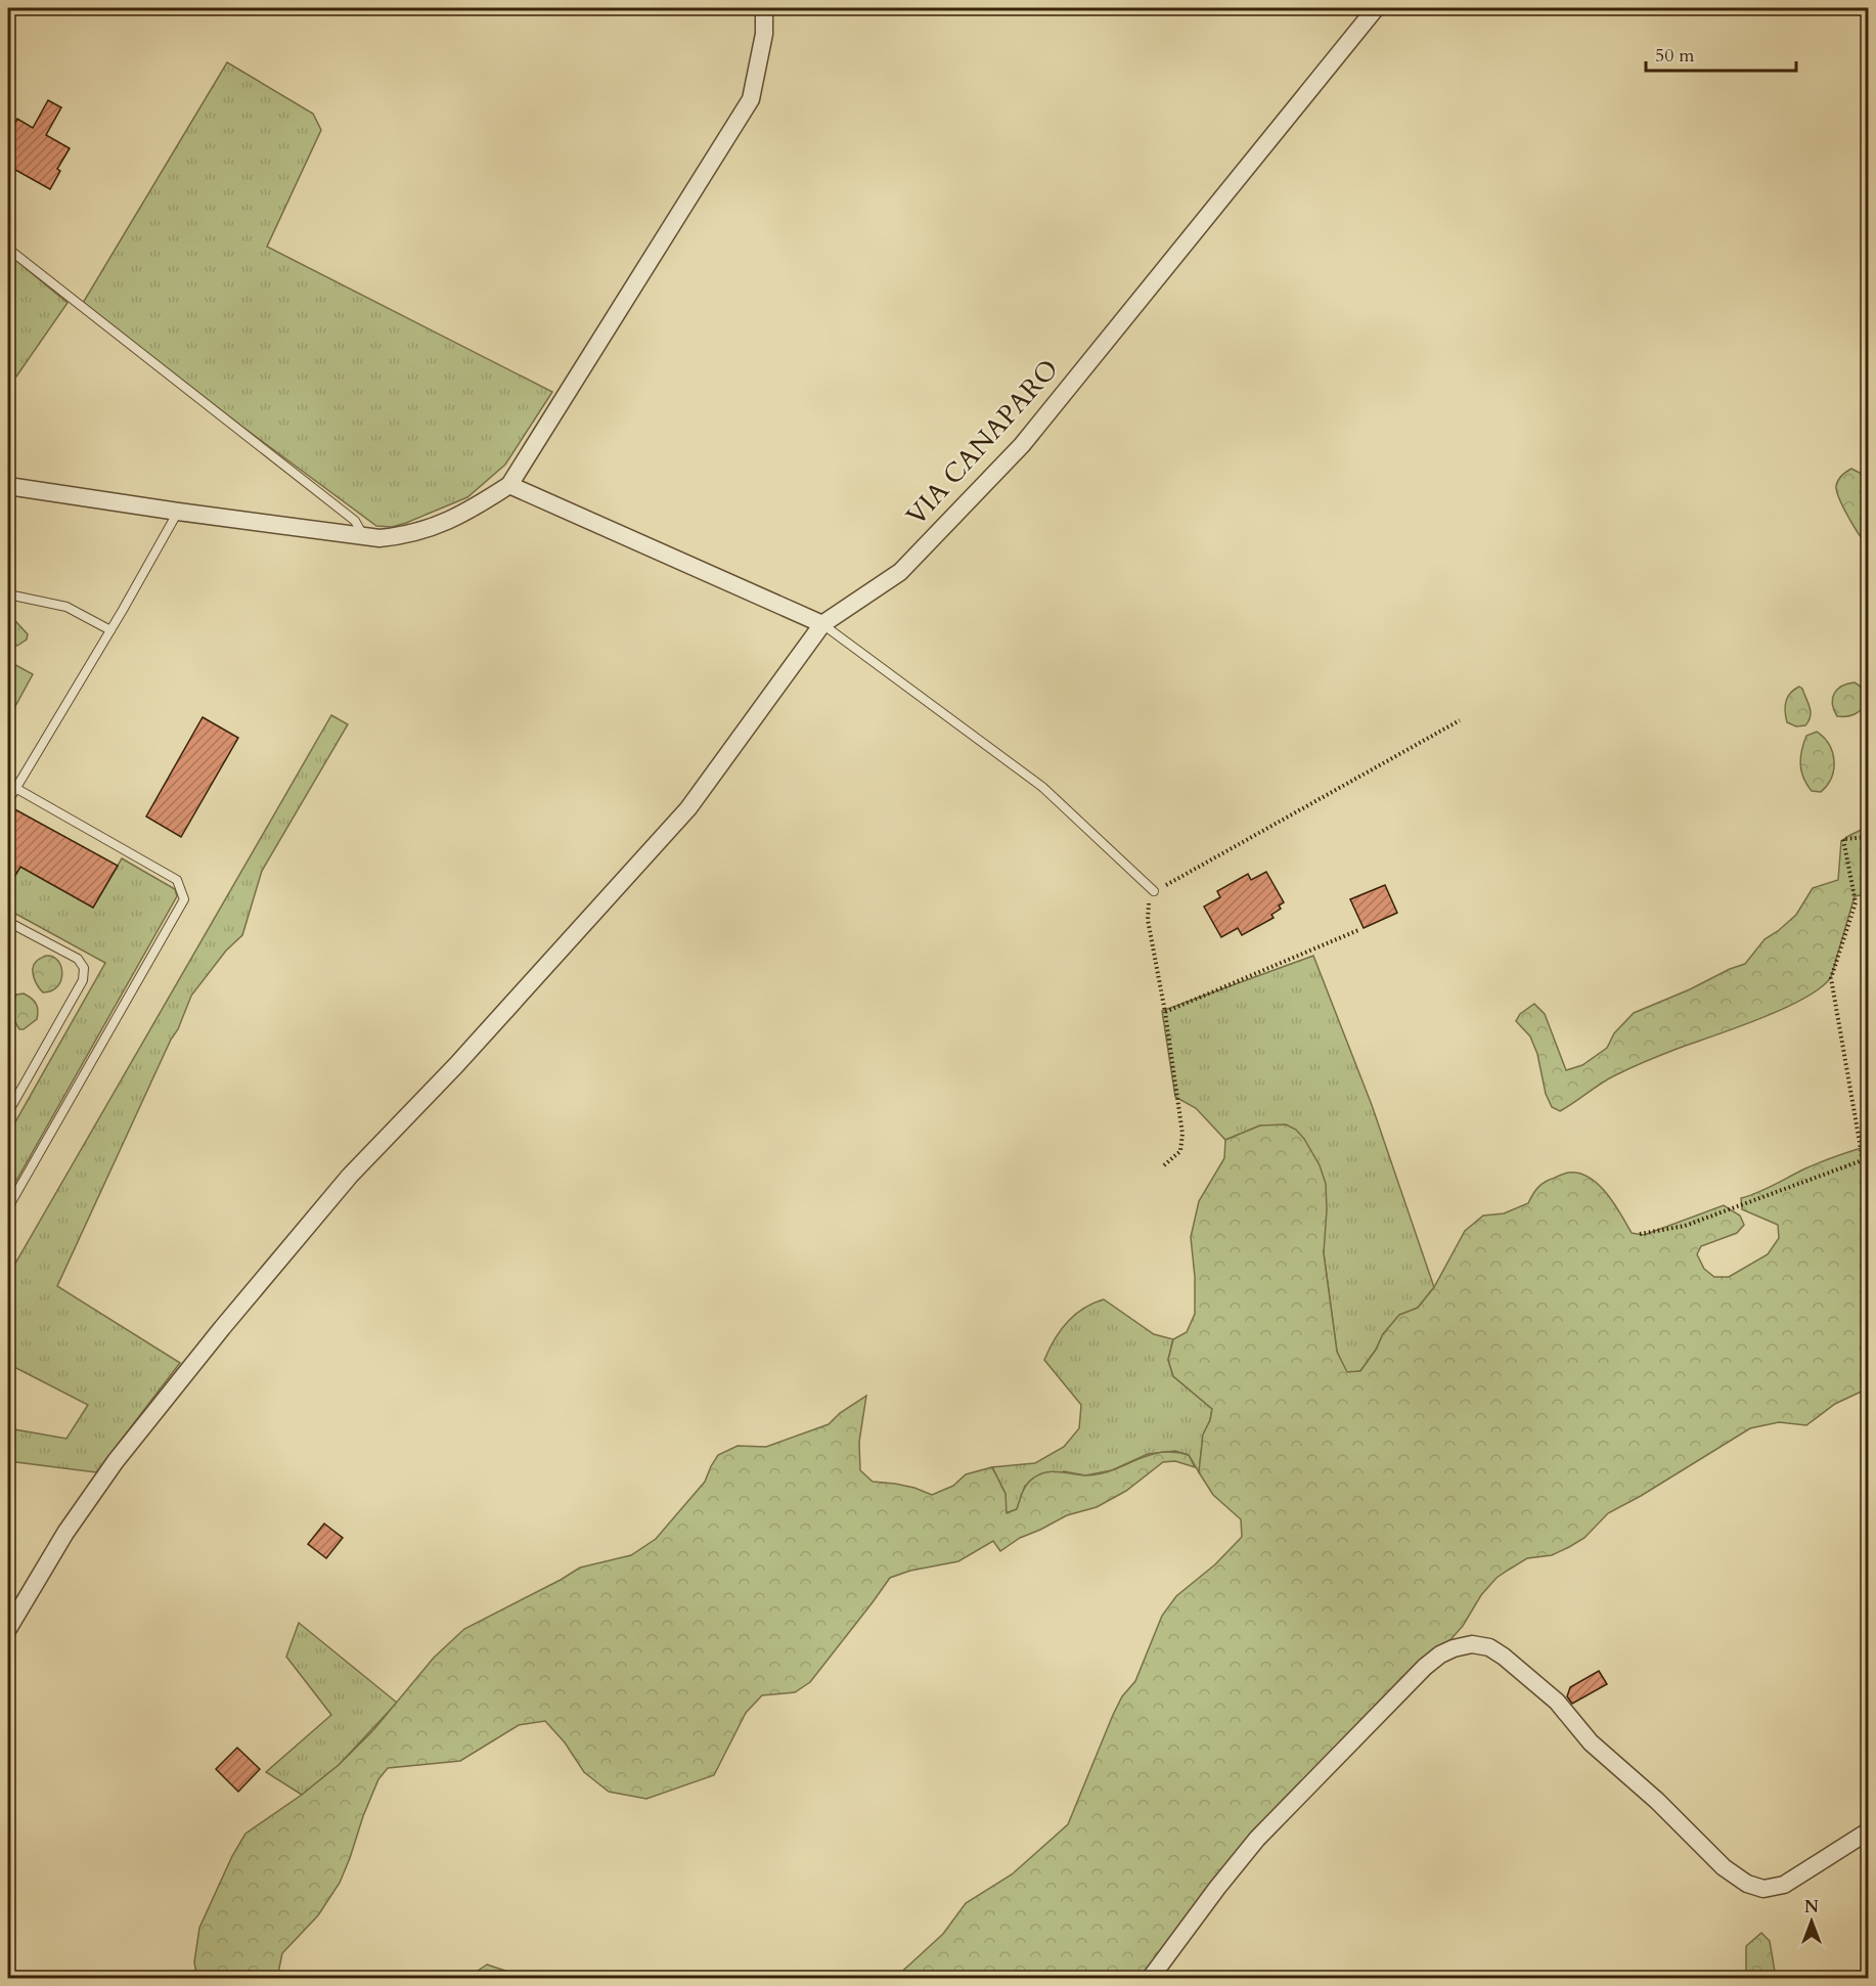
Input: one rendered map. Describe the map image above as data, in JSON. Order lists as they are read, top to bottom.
{
  "streets": {
    "street": ["VIA CANAPARO"]
  },
  "scale_bar": "50 m",
  "north": "top"
}
